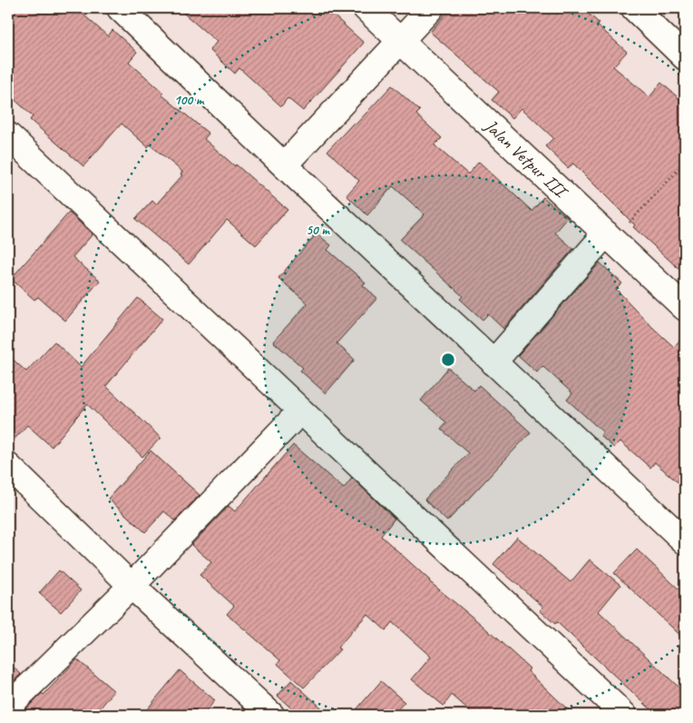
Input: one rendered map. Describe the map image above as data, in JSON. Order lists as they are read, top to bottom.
{
  "streets": {
    "street": ["Jalan Vetpur III"]
  },
  "rings": ["100 m", "50 m"]
}
